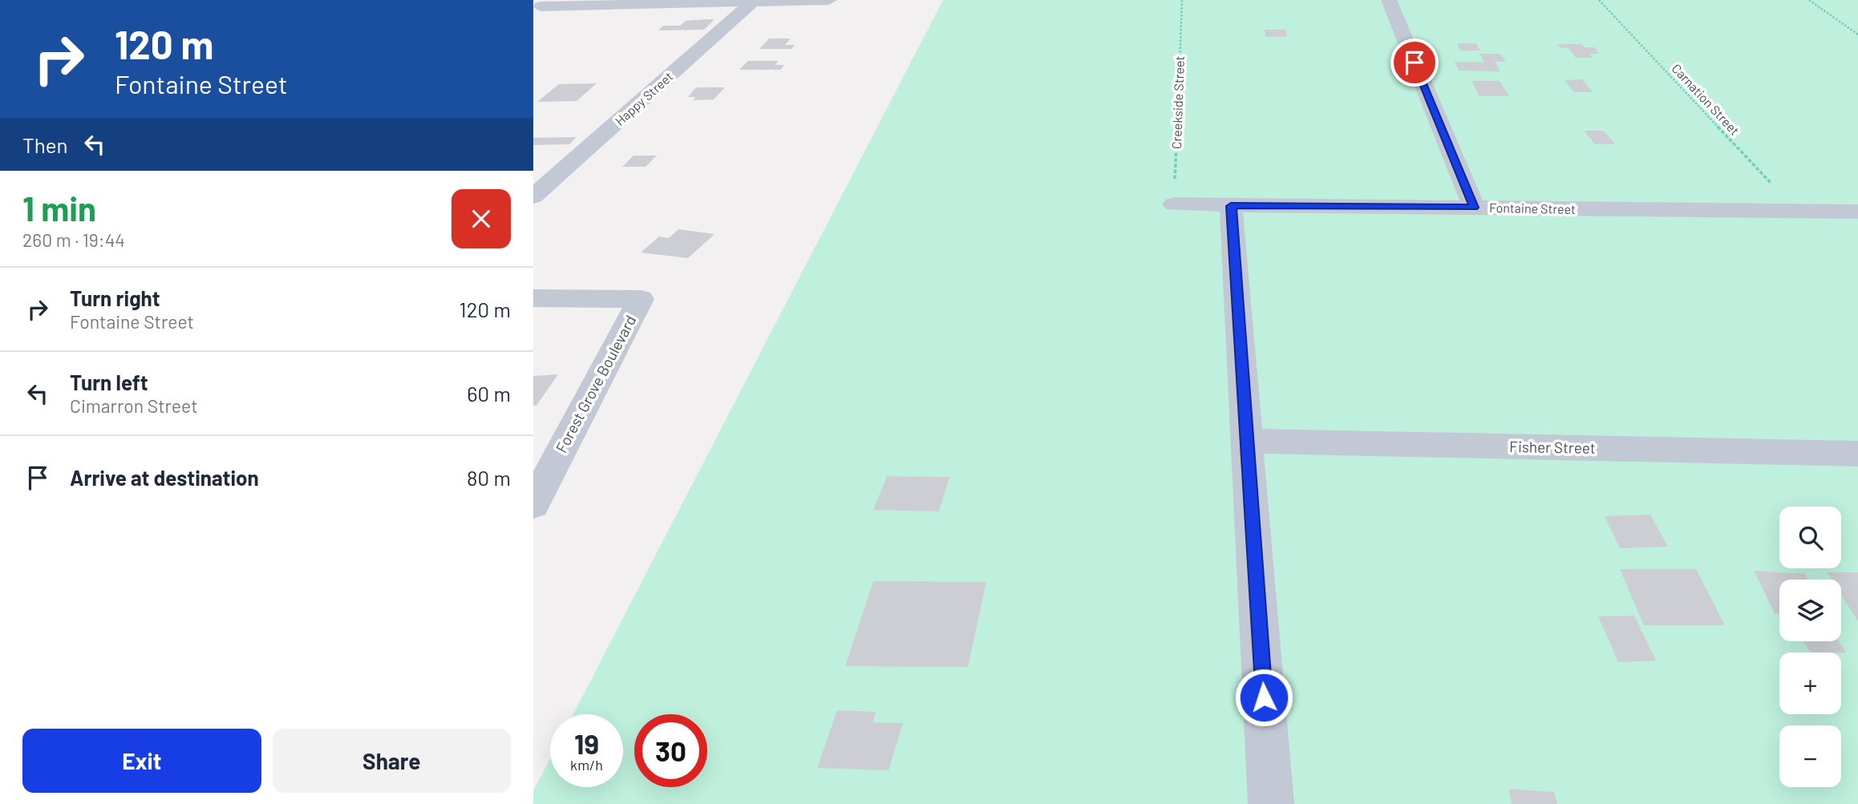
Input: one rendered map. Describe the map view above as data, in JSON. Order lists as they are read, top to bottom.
{
  "streets": {
    "street": [
      "Happy Street",
      "Fontaine Street",
      "Forest Grove Boulevard",
      "Fisher Street"
    ],
    "path": ["Carnation Street", "Creekside Street"]
  },
  "crossings": [
    ["Carnation Street", "Fontaine Street"],
    ["Creekside Street", "Fontaine Street"]
  ],
  "page": {
    "turn": ["120 m", "Fontaine Street"],
    "then": "Then",
    "heading": ["1 min", "260 m · 19:44"],
    "list": [
      {
        "name": "Turn right",
        "note": "Fontaine Street",
        "value": "120 m"
      },
      {
        "name": "Turn left",
        "note": "Cimarron Street",
        "value": "60 m"
      },
      {
        "name": "Arrive at destination",
        "value": "80 m"
      }
    ],
    "map_buttons": ["+", "−"],
    "speed": "19 km/h",
    "limit": "30",
    "buttons": ["Exit", "Share"]
  }
}
